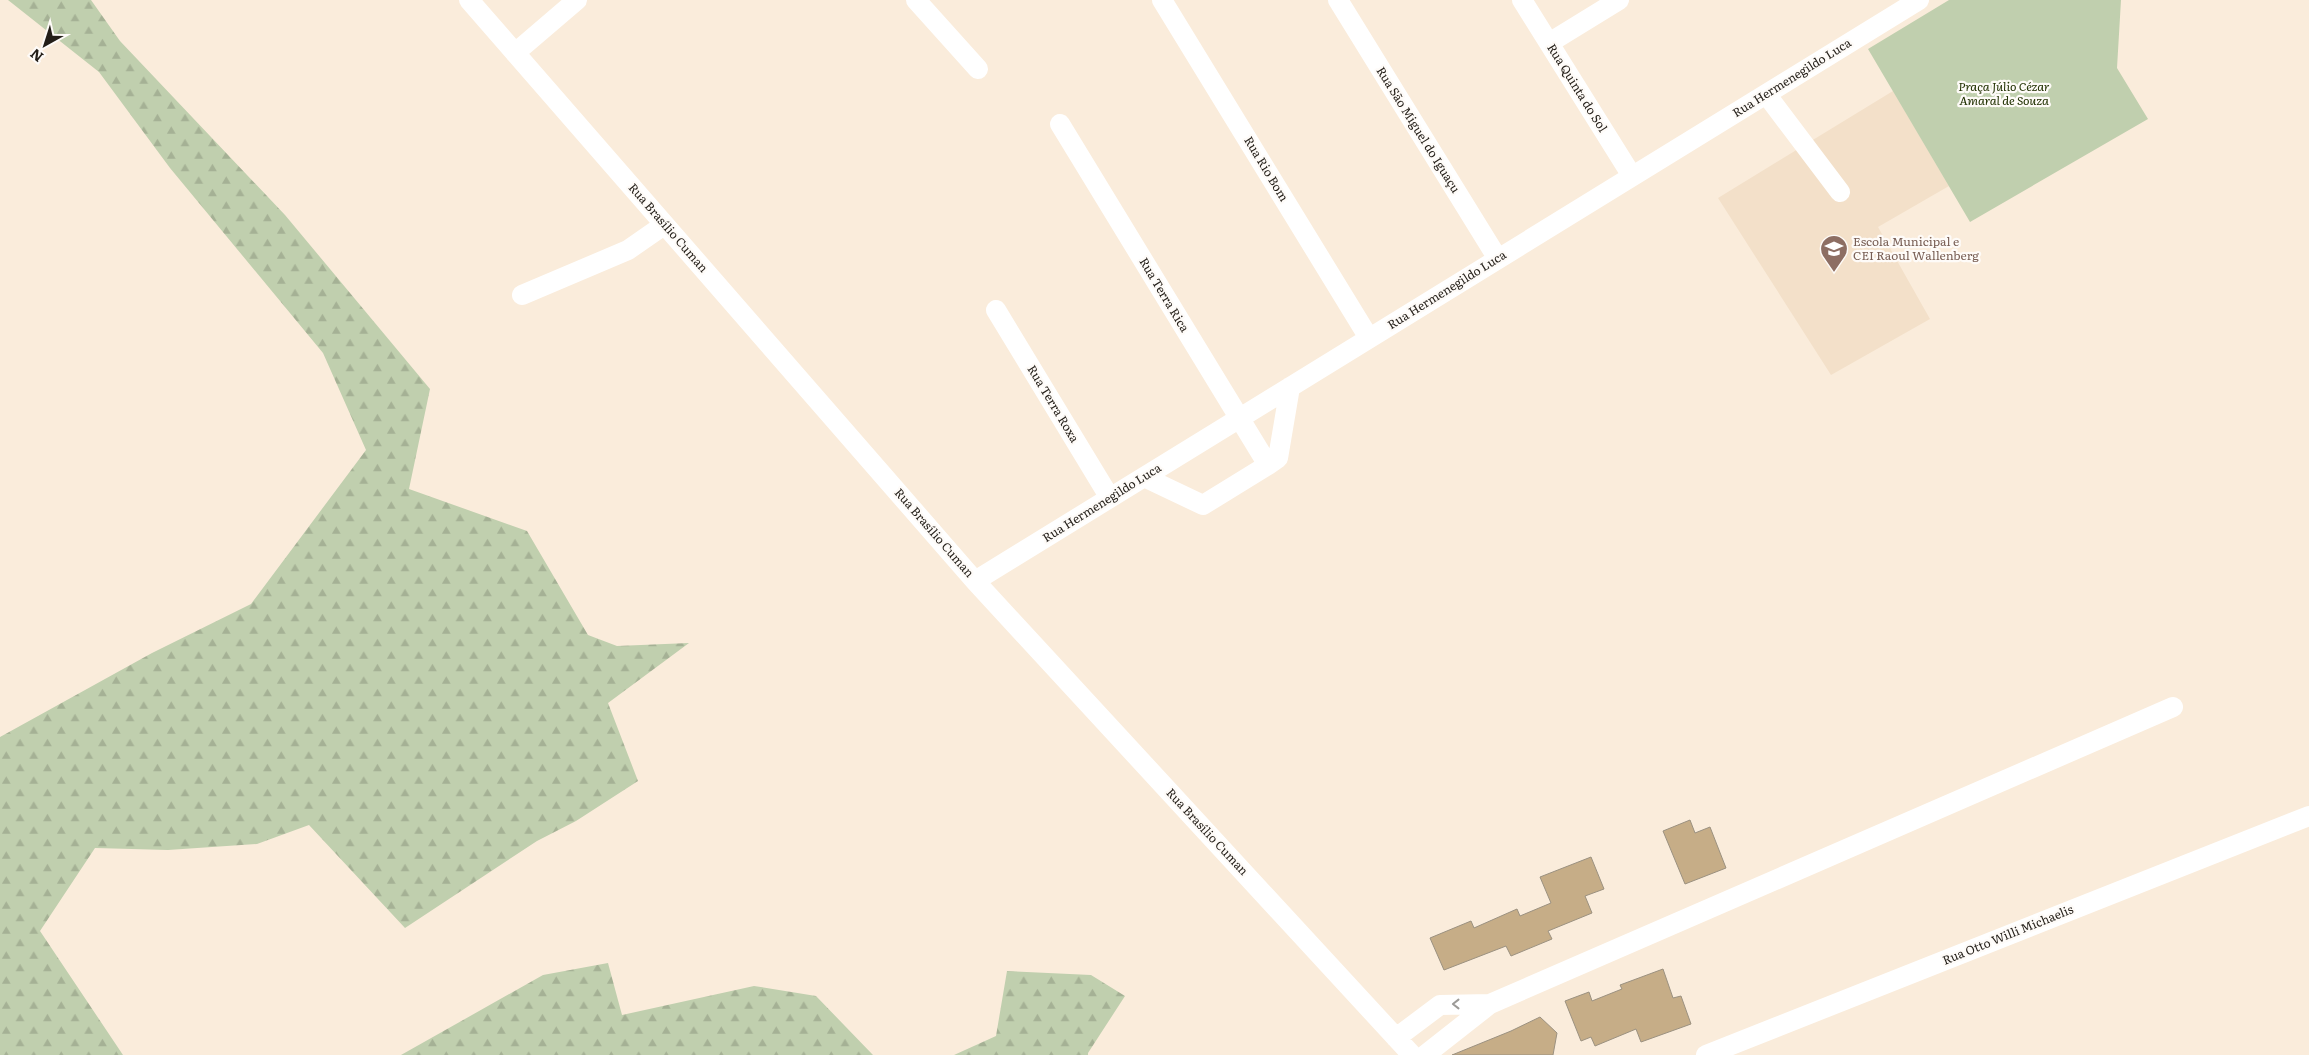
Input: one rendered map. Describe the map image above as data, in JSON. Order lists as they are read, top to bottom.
{
  "streets": {
    "street": [
      "Rua Hermenegildo Luca",
      "Rua Quinta do Sol",
      "Rua São Miguel do Iguaçu",
      "Rua Rio Bom",
      "Rua Brasílio Cuman",
      "Rua Terra Rica",
      "Rua Terra Roxa",
      "Rua Otto Willi Michaelis"
    ]
  },
  "crossings": [
    ["Rua Hermenegildo Luca", "Rua Quinta do Sol"],
    ["Rua Hermenegildo Luca", "Rua São Miguel do Iguaçu"],
    ["Rua Hermenegildo Luca", "Rua Rio Bom"],
    ["Rua Hermenegildo Luca", "Rua Brasílio Cuman"],
    ["Rua Hermenegildo Luca", "Rua Terra Rica"],
    ["Rua Hermenegildo Luca", "Rua Terra Roxa"]
  ],
  "parks": ["Praça Júlio Cézar Amaral de Souza"],
  "places": {
    "school or university": ["Escola Municipal e CEI Raoul Wallenberg"]
  },
  "north": "bottom left"
}
